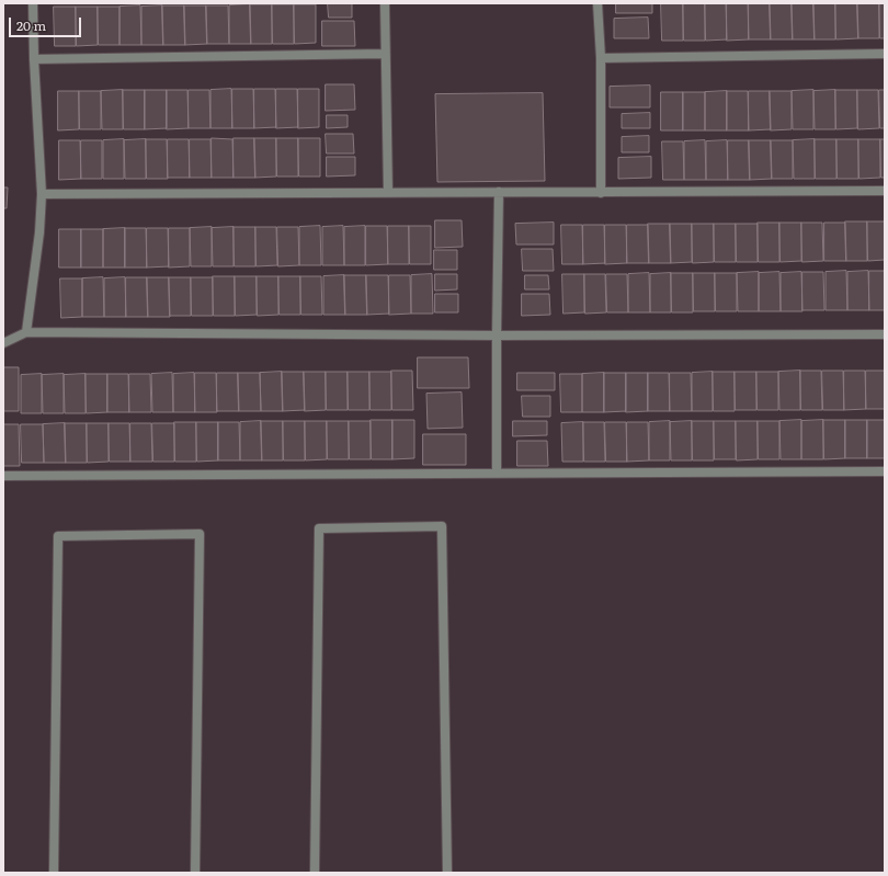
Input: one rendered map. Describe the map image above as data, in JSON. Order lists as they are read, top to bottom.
{
  "scale_bar": "20 m"
}
